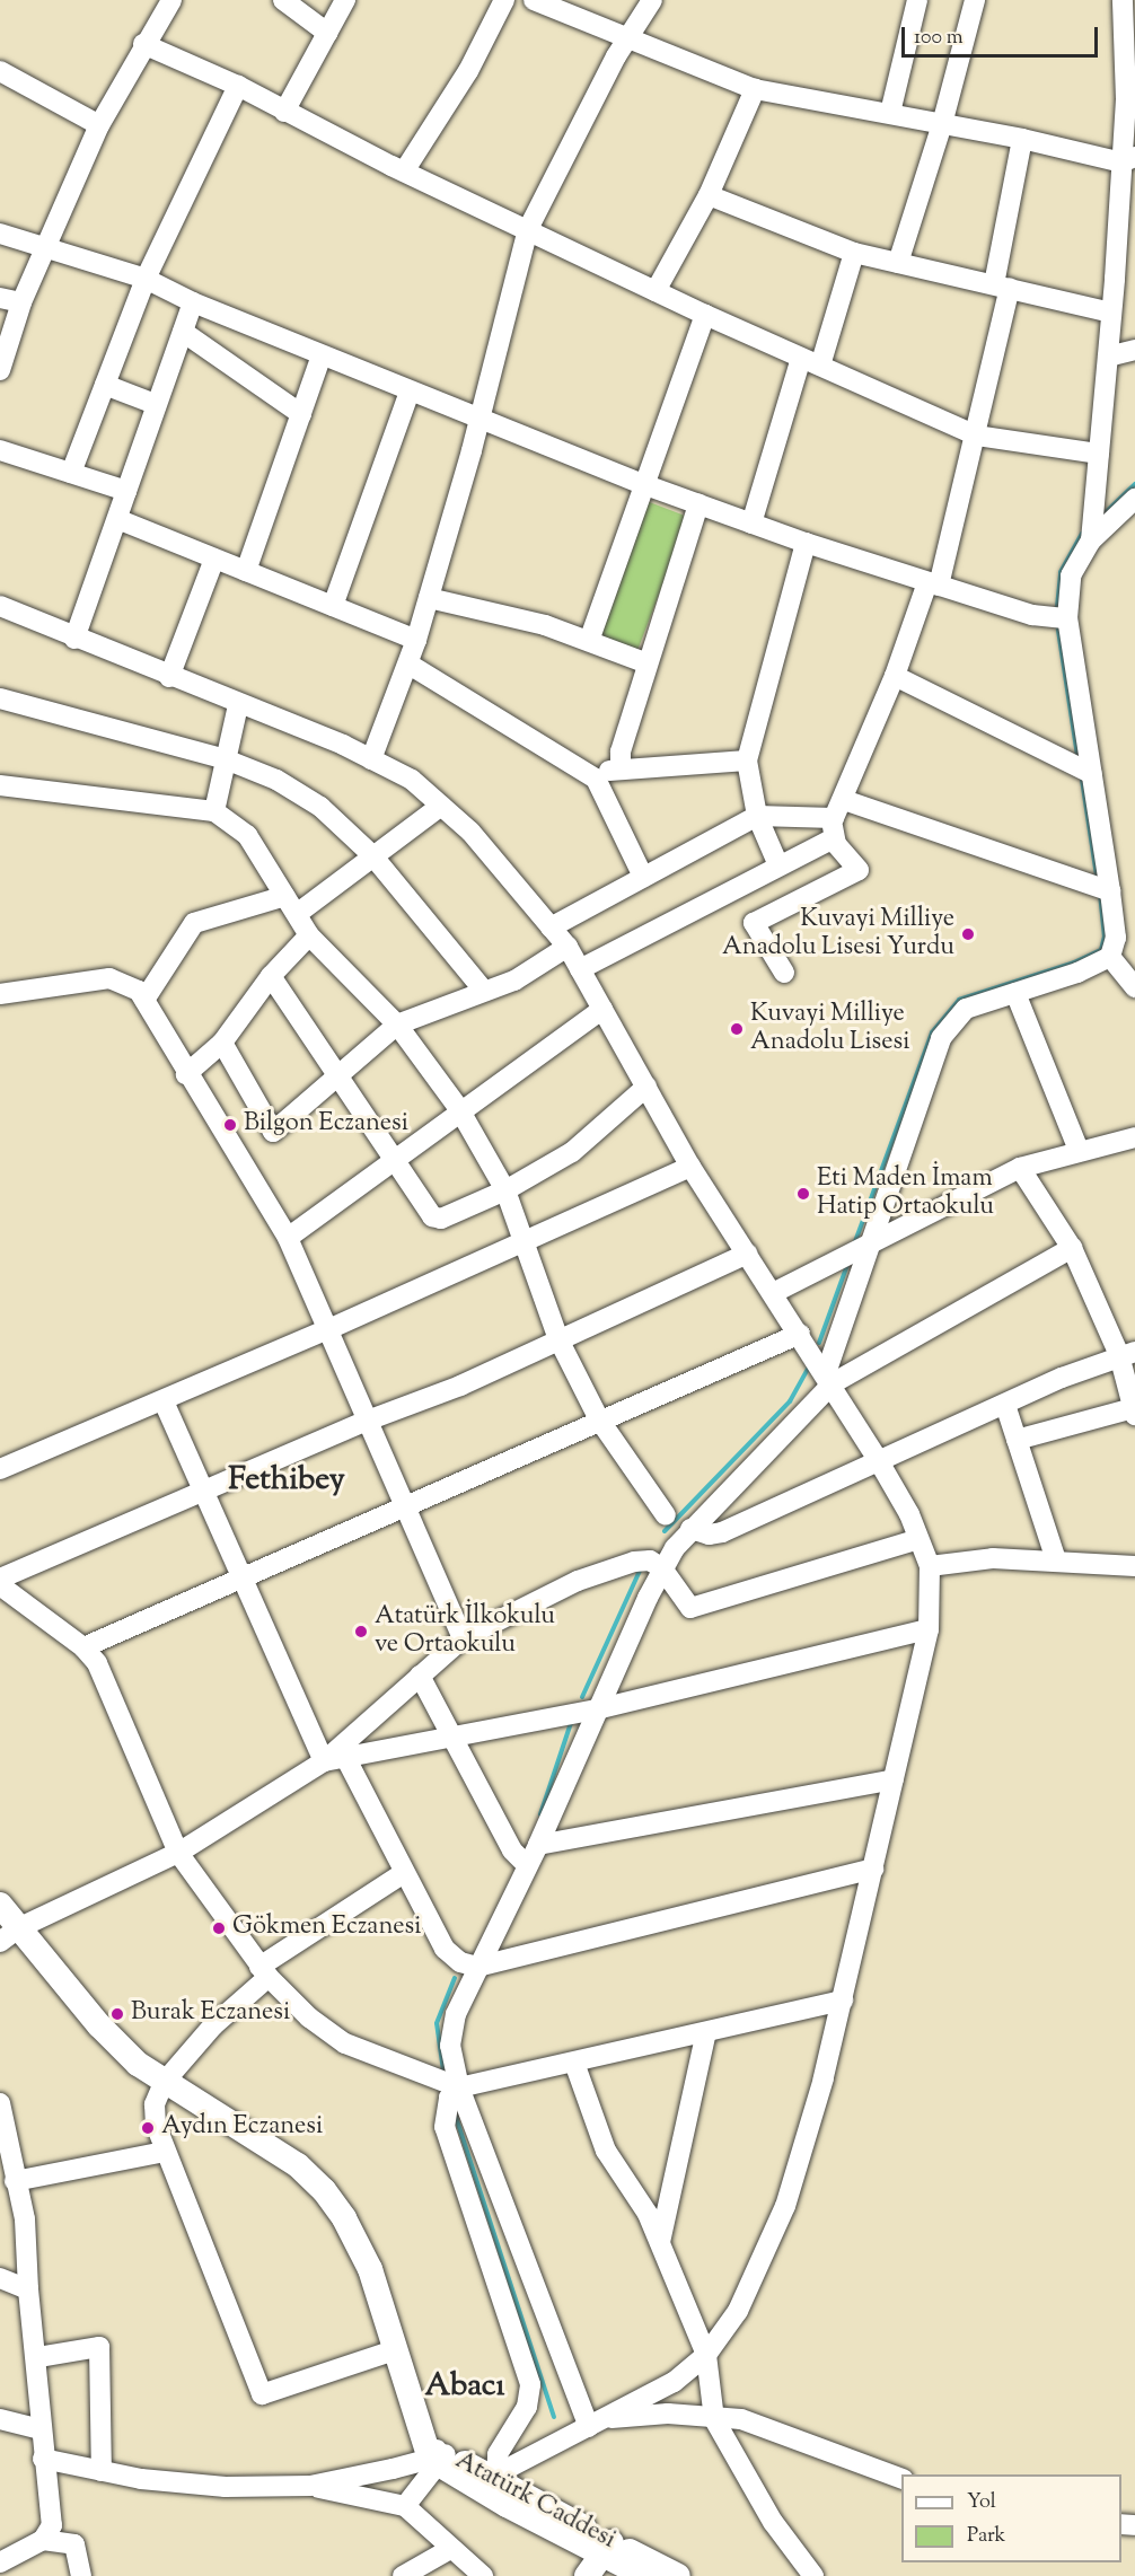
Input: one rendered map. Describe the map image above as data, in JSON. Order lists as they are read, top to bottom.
{
  "streets": {
    "main road": ["Atatürk Caddesi"]
  },
  "districts": ["Fethibey", "Abacı"],
  "places": [
    "Kuvayi Milliye Anadolu Lisesi Yurdu",
    "Kuvayi Milliye Anadolu Lisesi",
    "Bilgon Eczanesi",
    "Eti Maden İmam Hatip Ortaokulu",
    "Atatürk İlkokulu ve Ortaokulu",
    "Gökmen Eczanesi",
    "Burak Eczanesi",
    "Aydın Eczanesi"
  ],
  "legend": ["Yol", "Park"],
  "scale_bar": "100 m"
}
